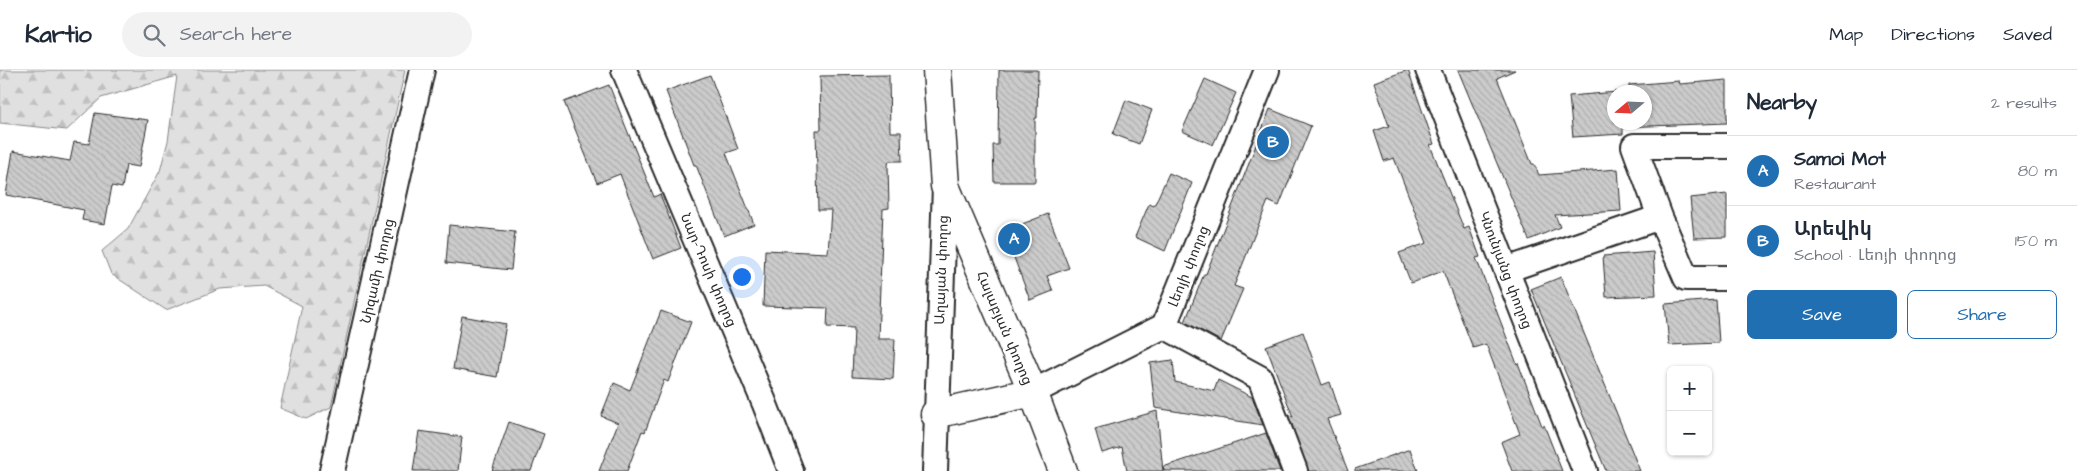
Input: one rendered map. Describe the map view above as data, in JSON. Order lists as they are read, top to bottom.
{
  "streets": {
    "main road": ["Աղայան փողոց", "Հալաբյան փողոց"],
    "street": [
      "Լեոյի փողոց",
      "Նար-Դոսի փողոց",
      "Կնունյանց փողոց",
      "Նիզամի փողոց"
    ]
  },
  "crossings": [
    ["Աղայան փողոց", "Հալաբյան փողոց"]
  ],
  "north": "left",
  "page": {
    "header": "Kartio",
    "search": "Search here",
    "nav": ["Map", "Directions", "Saved"],
    "heading": ["Nearby", "2 results"],
    "pins": ["B", "A"],
    "list": [
      {
        "mark": "A",
        "name": "Samoi Mot",
        "note": "Restaurant",
        "value": "80 m"
      },
      {
        "mark": "B",
        "name": "Արեվիկ",
        "note": "School · Լեոյի փողոց",
        "value": "150 m"
      }
    ],
    "buttons": ["Save", "Share"],
    "map_buttons": ["+", "−"]
  }
}
